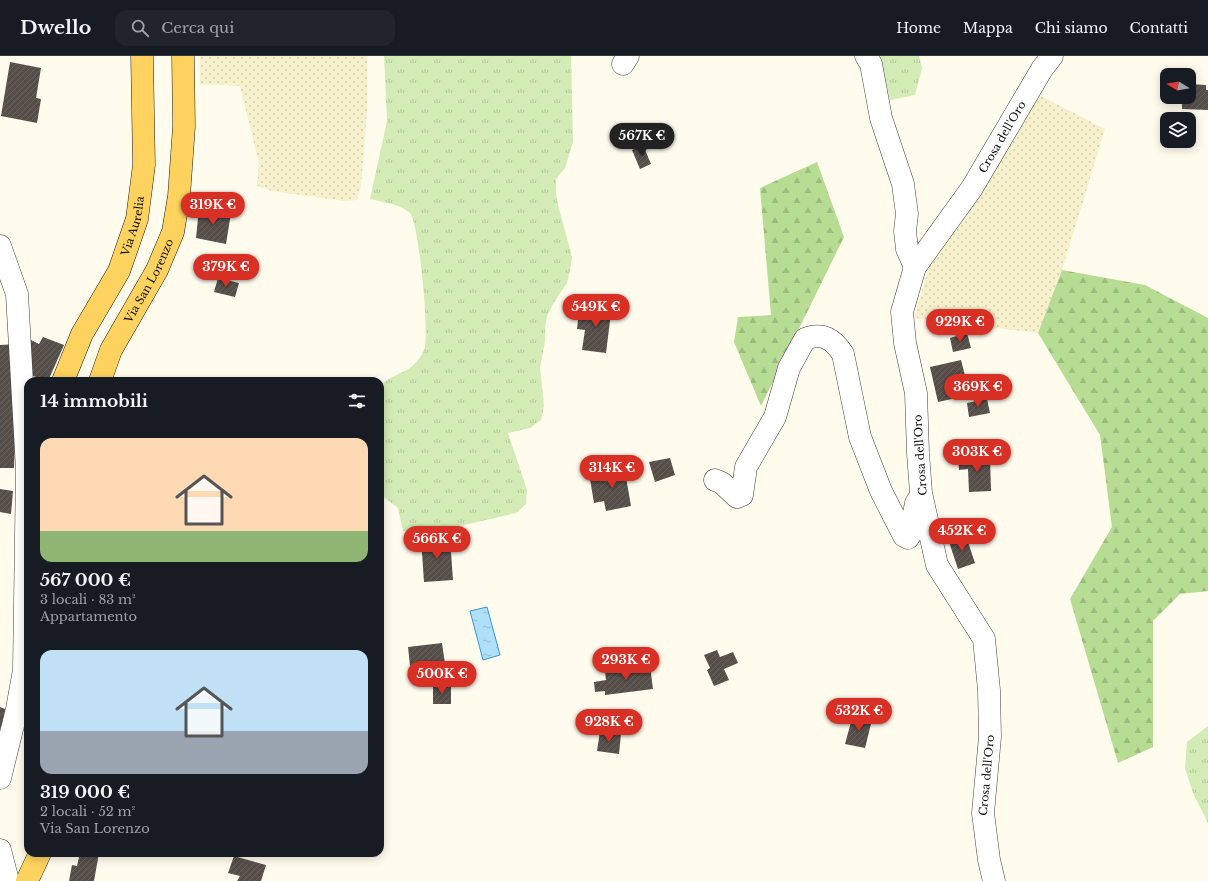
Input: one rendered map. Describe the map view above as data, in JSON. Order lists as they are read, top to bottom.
{
  "streets": {
    "main road": ["Via Aurelia", "Via San Lorenzo"],
    "street": ["Crosa dell'Oro"]
  },
  "north": "left",
  "page": {
    "header": "Dwello",
    "search": "Cerca qui",
    "nav": [
      "Home",
      "Mappa",
      "Chi siamo",
      "Contatti"
    ],
    "price": [
      "567K €",
      "319K €",
      "379K €",
      "549K €",
      "929K €",
      "369K €",
      "303K €",
      "314K €",
      "452K €",
      "566K €",
      "293K €",
      "500K €",
      "532K €",
      "928K €"
    ],
    "heading": "14 immobili",
    "list": [
      {
        "name": "567 000 €",
        "note": "3 locali · 83 m² · Appartamento"
      },
      {
        "name": "319 000 €",
        "note": "2 locali · 52 m² · Via San Lorenzo"
      }
    ]
  }
}
